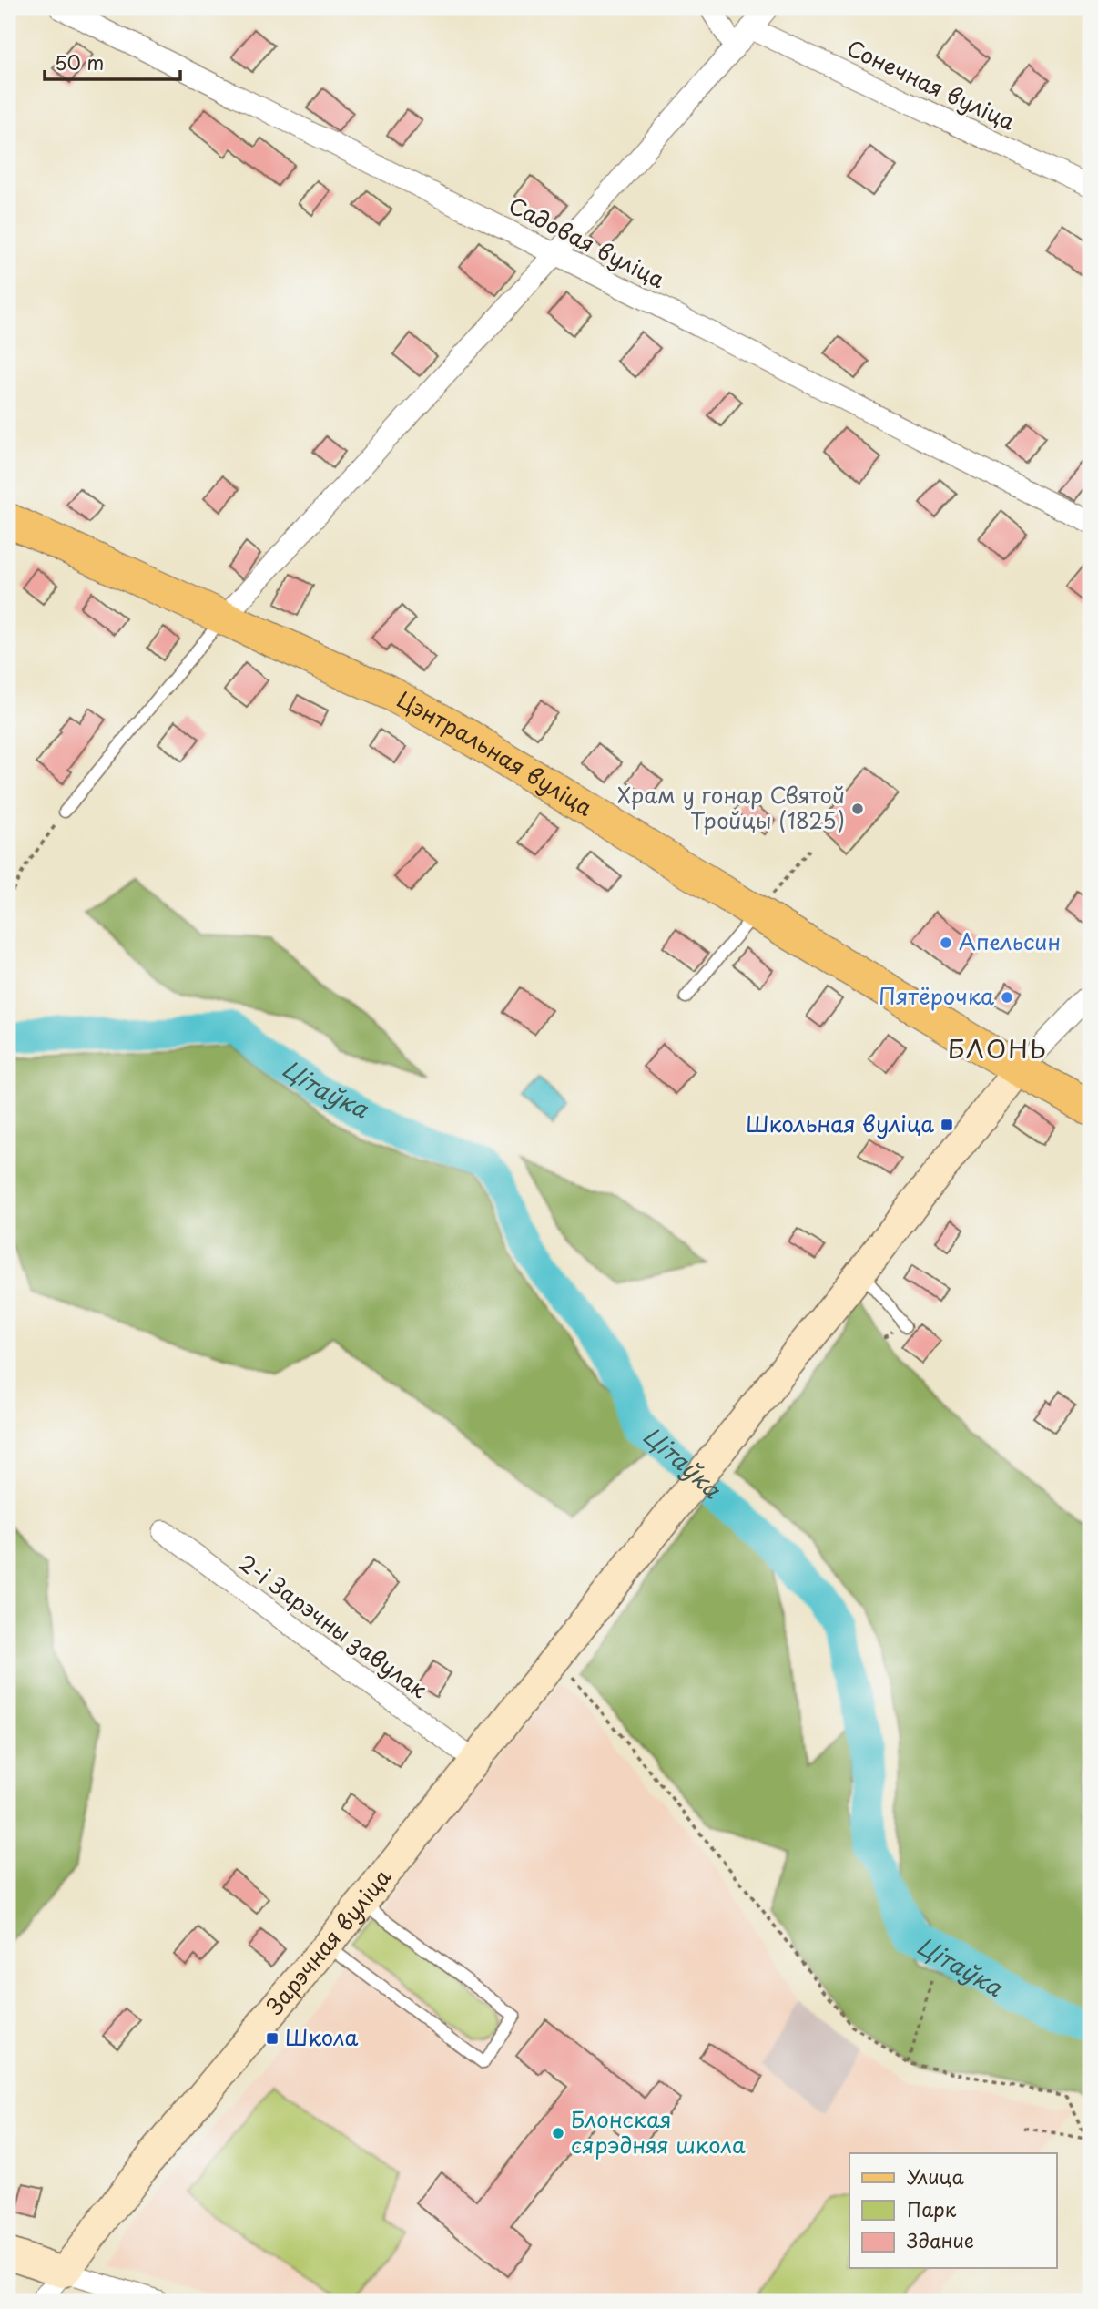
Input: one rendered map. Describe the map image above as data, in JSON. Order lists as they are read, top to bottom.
{
  "streets": {
    "main road": ["Цэнтральная вуліца", "Зарэчная вуліца"],
    "street": ["Сонечная вуліца", "Садовая вуліца", "2-і Зарэчны завулак"]
  },
  "crossings": [
    ["2-і Зарэчны завулак", "Зарэчная вуліца"]
  ],
  "districts": ["БЛОНЬ"],
  "water": ["Цітаўка"],
  "places": {
    "other": [
      "Храм у гонар Святой Тройцы (1825)",
      "Апельсин",
      "Пятёрочка",
      "Блонская сярэдняя школа"
    ],
    "transit": ["Школьная вуліца", "Школа"]
  },
  "legend": ["Улица", "Парк", "Здание"],
  "scale_bar": "50 m"
}
